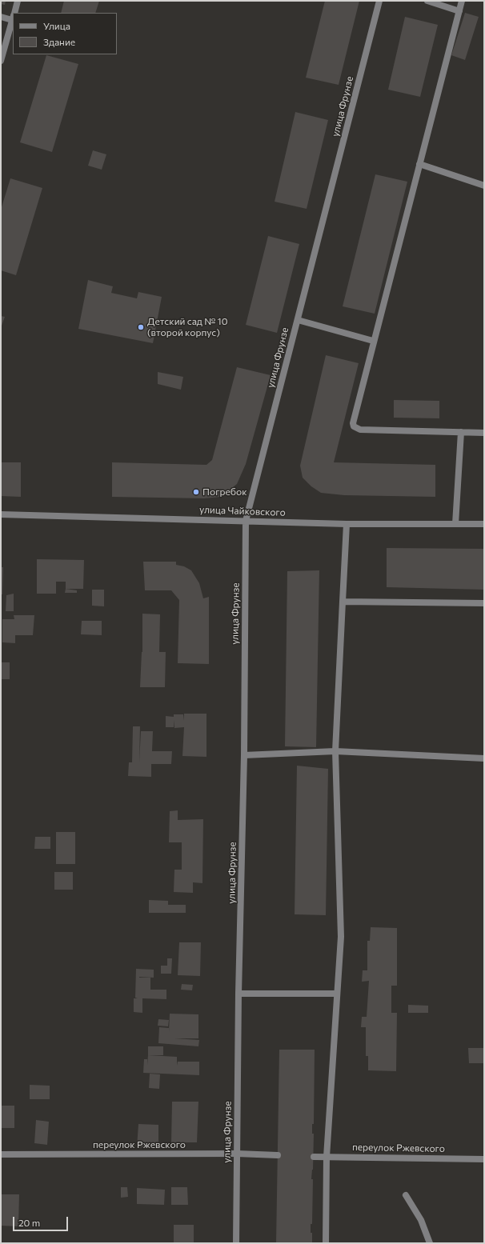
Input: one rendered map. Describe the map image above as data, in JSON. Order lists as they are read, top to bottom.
{
  "streets": {
    "street": ["улица Фрунзе", "улица Чайковского", "переулок Ржевского"]
  },
  "crossings": [
    ["улица Фрунзе", "улица Чайковского"],
    ["улица Фрунзе", "переулок Ржевского"]
  ],
  "places": ["Детский сад № 10 (второй корпус)", "Погребок"],
  "legend": ["Улица", "Здание"],
  "scale_bar": "20 m"
}
